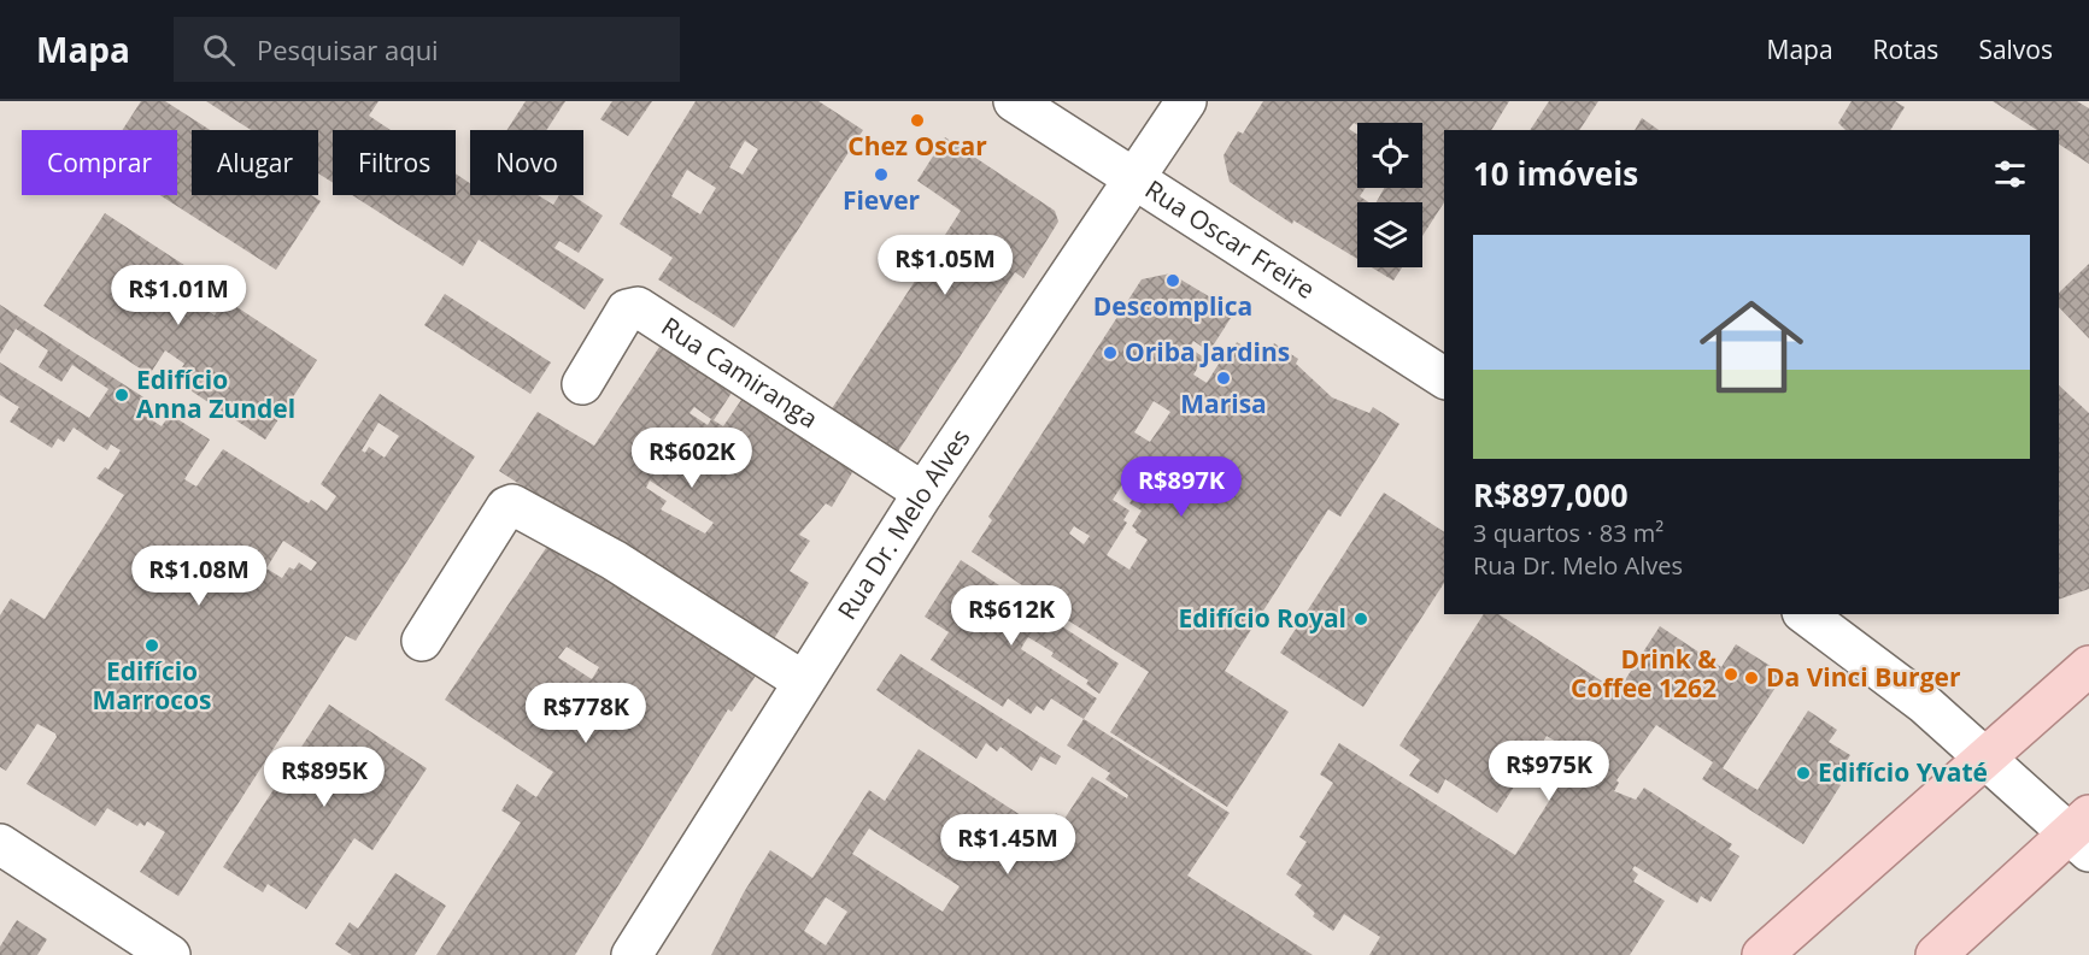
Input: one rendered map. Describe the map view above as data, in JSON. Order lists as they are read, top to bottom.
{
  "streets": {
    "street": ["Rua Oscar Freire", "Rua Camiranga", "Rua Dr. Melo Alves"]
  },
  "crossings": [
    ["Rua Oscar Freire", "Rua Dr. Melo Alves"],
    ["Rua Camiranga", "Rua Dr. Melo Alves"]
  ],
  "places": [
    "Chez Oscar",
    "Fiever",
    "Descomplica",
    "Oriba Jardins",
    "Marisa",
    "Edifício Anna Zundel",
    "Edifício Royal",
    "Edifício Marrocos",
    "Drink & Coffee 1262",
    "Da Vinci Burger",
    "Edifício Yvaté"
  ],
  "page": {
    "header": "Mapa",
    "search": "Pesquisar aqui",
    "nav": ["Mapa", "Rotas", "Salvos"],
    "chip": [
      "Comprar",
      "Alugar",
      "Filtros",
      "Novo"
    ],
    "heading": "10 imóveis",
    "list": [
      {
        "name": "R$897,000",
        "note": "3 quartos · 83 m² · Rua Dr. Melo Alves"
      }
    ],
    "price": [
      "R$1.05M",
      "R$1.01M",
      "R$602K",
      "R$897K",
      "R$1.08M",
      "R$612K",
      "R$778K",
      "R$975K",
      "R$895K",
      "R$1.45M"
    ]
  }
}
